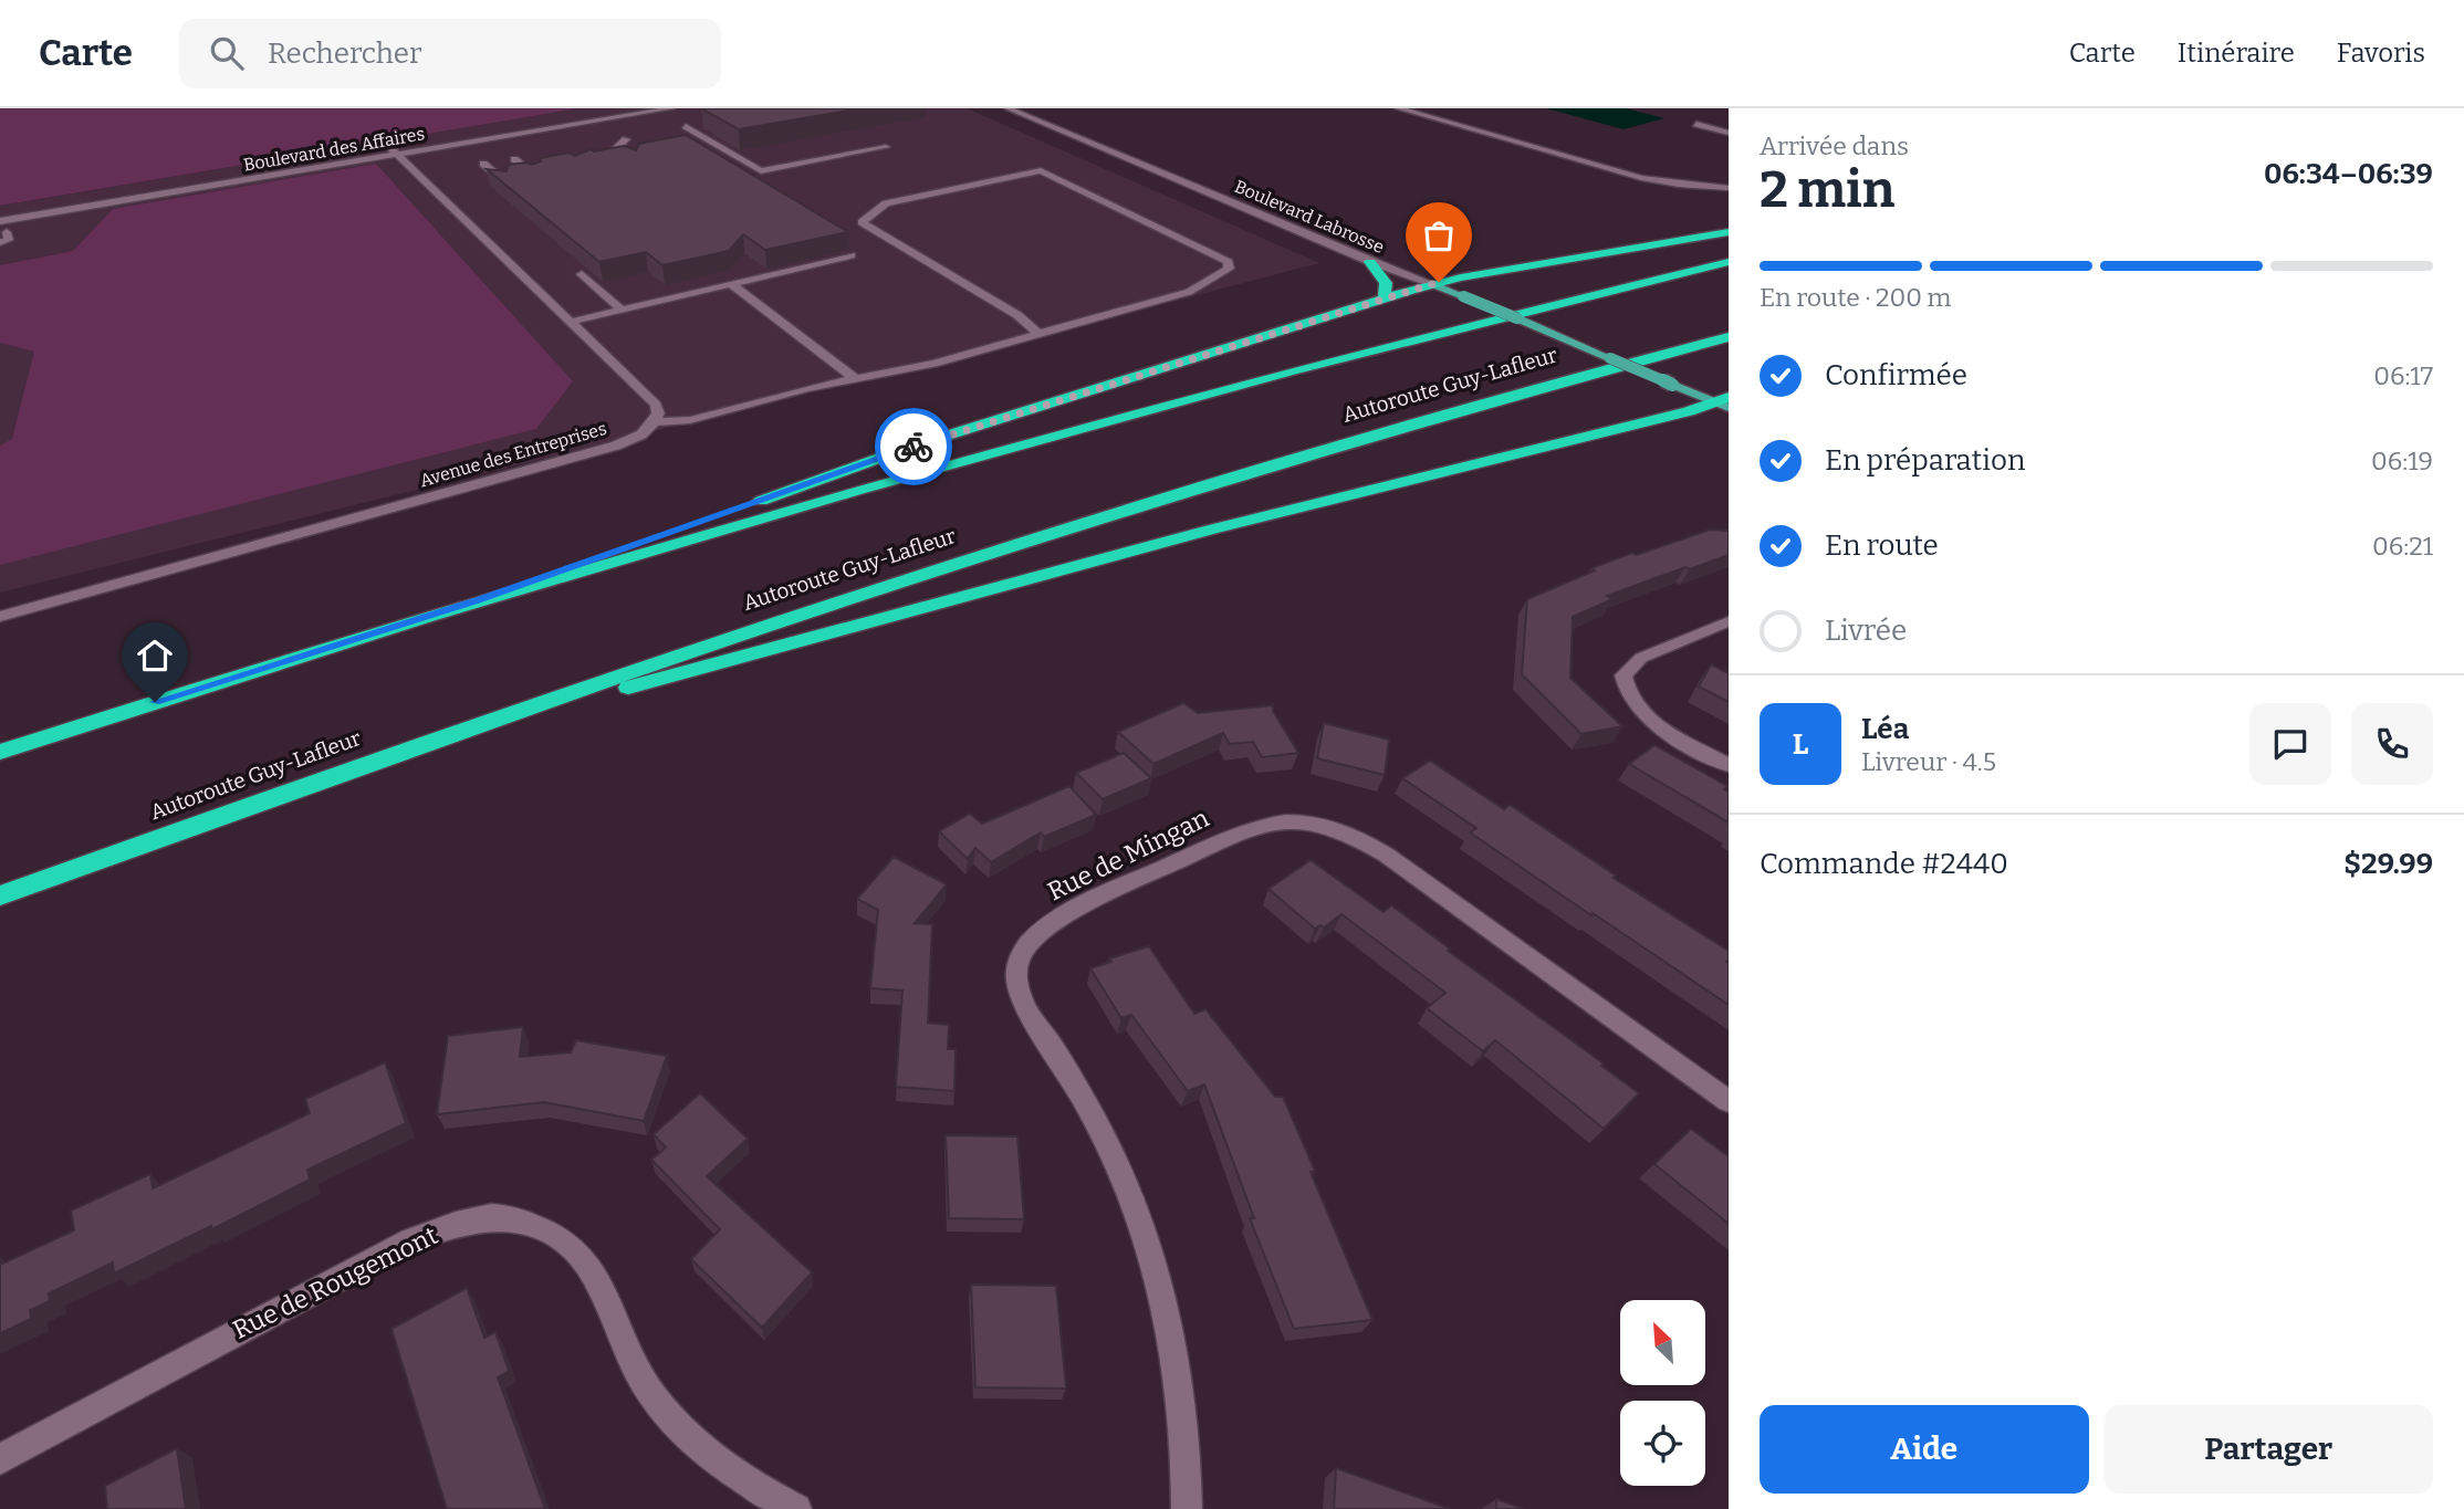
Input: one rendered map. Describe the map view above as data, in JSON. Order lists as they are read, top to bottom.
{
  "streets": {
    "highway": ["Autoroute Guy-Lafleur"],
    "main road": ["Boulevard Labrosse"],
    "street": [
      "Boulevard des Affaires",
      "Avenue des Entreprises",
      "Rue de Mingan",
      "Rue de Rougemont"
    ]
  },
  "north": "top left",
  "page": {
    "header": "Carte",
    "search": "Rechercher",
    "nav": ["Carte", "Itinéraire", "Favoris"],
    "heading": ["2 min", "Arrivée dans", "06:34–06:39"],
    "panel": [
      "Léa",
      "Livreur · 4.5",
      "Commande #2440",
      "$29.99"
    ],
    "bar": "En route · 200 m",
    "list": [
      ["Confirmée", "06:17"],
      ["En préparation", "06:19"],
      ["En route", "06:21"],
      "Livrée"
    ],
    "round": "L",
    "buttons": ["Aide", "Partager"]
  }
}
